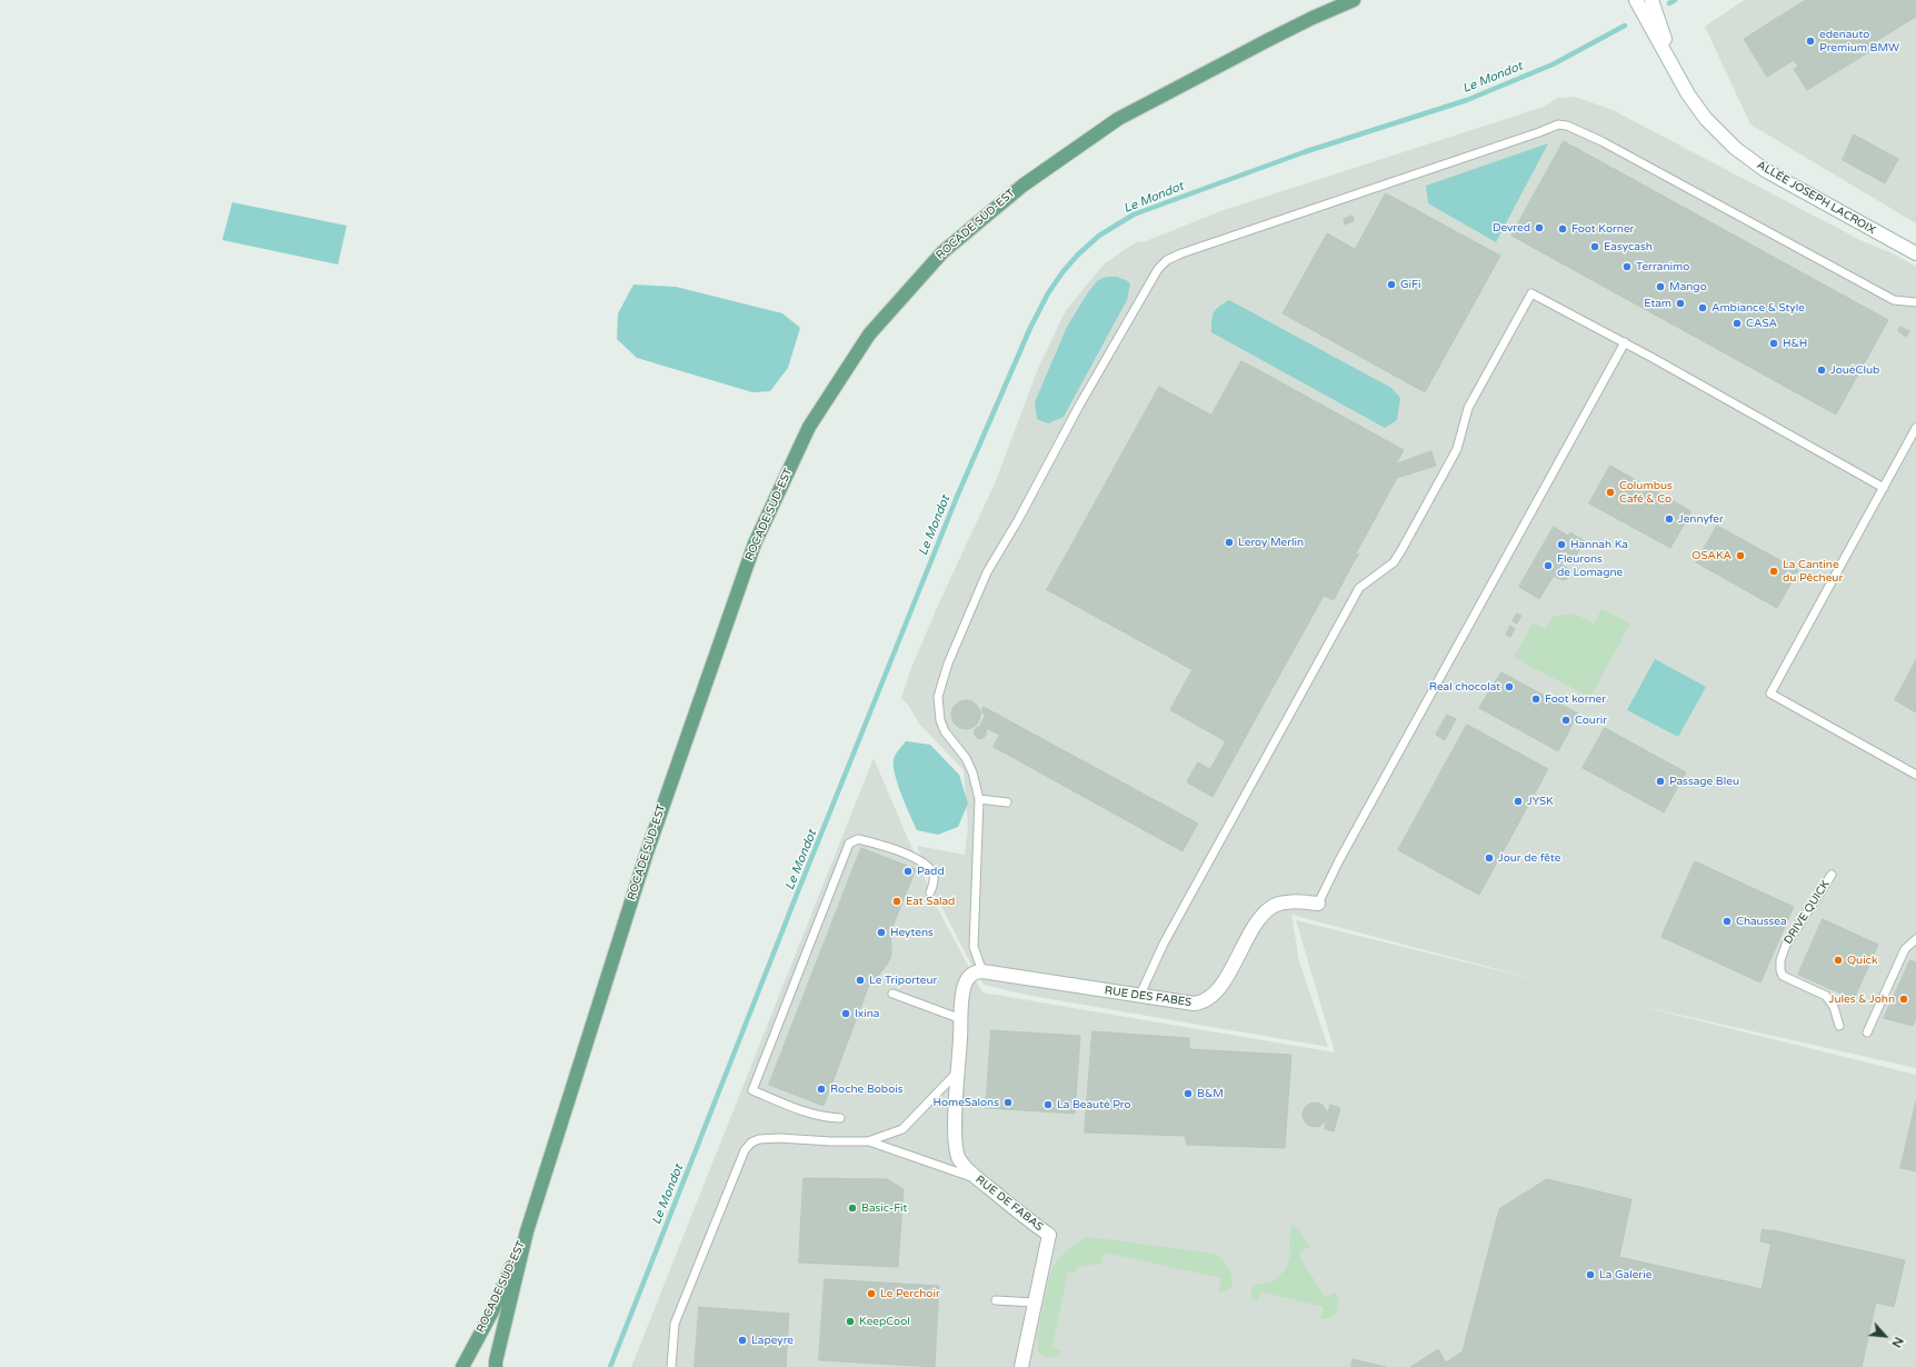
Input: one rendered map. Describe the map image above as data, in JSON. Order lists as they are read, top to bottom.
{
  "streets": {
    "main road": ["ROCADE SUD-EST"],
    "street": ["ALLÉE JOSEPH LACROIX", "RUE DES FABES", "RUE DE FABAS"],
    "lane": ["DRIVE QUICK"]
  },
  "crossings": [
    ["RUE DES FABES", "RUE DE FABAS"]
  ],
  "water": ["Le Mondot"],
  "places": [
    "edenauto Premium BMW",
    "Devred",
    "Foot Korner",
    "Easycash",
    "Terranimo",
    "GiFi",
    "Mango",
    "Etam",
    "Ambiance & Style",
    "CASA",
    "H&H",
    "JouéClub",
    "Columbus Café & Co",
    "Jennyfer",
    "Leroy Merlin",
    "Hannah Ka",
    "OSAKA",
    "Fleurons de Lomagne",
    "La Cantine du Pêcheur",
    "Real chocolat",
    "Foot korner",
    "Courir",
    "Passage Bleu",
    "JYSK",
    "Jour de fête",
    "Padd",
    "Eat Salad",
    "Chaussea",
    "Heytens",
    "Quick",
    "Le Triporteur",
    "Jules & John",
    "Ixina",
    "Roche Bobois",
    "B&M",
    "HomeSalons",
    "La Beauté Pro",
    "Basic-Fit",
    "La Galerie",
    "Le Perchoir",
    "KeepCool",
    "Lapeyre"
  ],
  "north": "bottom right"
}
